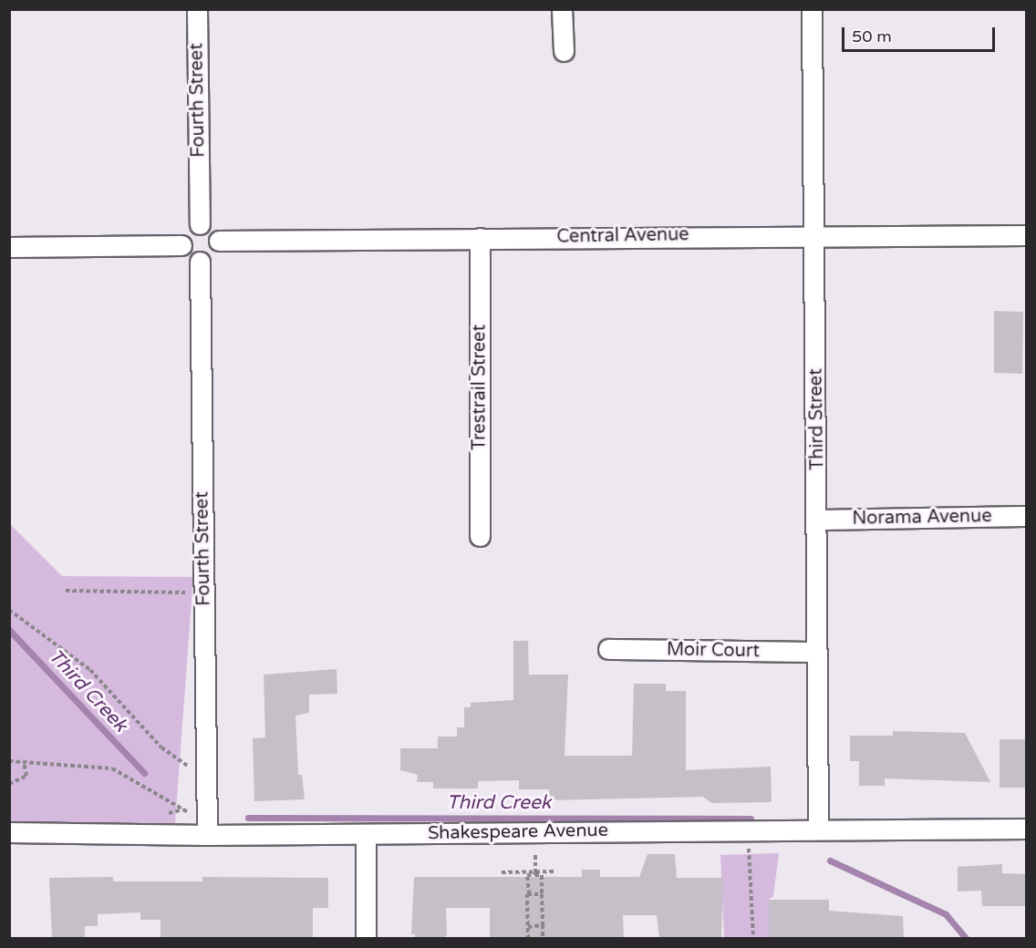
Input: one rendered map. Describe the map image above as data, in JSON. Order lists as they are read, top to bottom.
{
  "streets": {
    "street": [
      "Fourth Street",
      "Central Avenue",
      "Trestrail Street",
      "Third Street",
      "Norama Avenue",
      "Moir Court",
      "Shakespeare Avenue"
    ]
  },
  "crossings": [
    ["Fourth Street", "Central Avenue"],
    ["Fourth Street", "Shakespeare Avenue"],
    ["Central Avenue", "Trestrail Street"],
    ["Central Avenue", "Third Street"],
    ["Third Street", "Norama Avenue"],
    ["Third Street", "Moir Court"],
    ["Third Street", "Shakespeare Avenue"]
  ],
  "water": ["Third Creek"],
  "scale_bar": "50 m"
}
